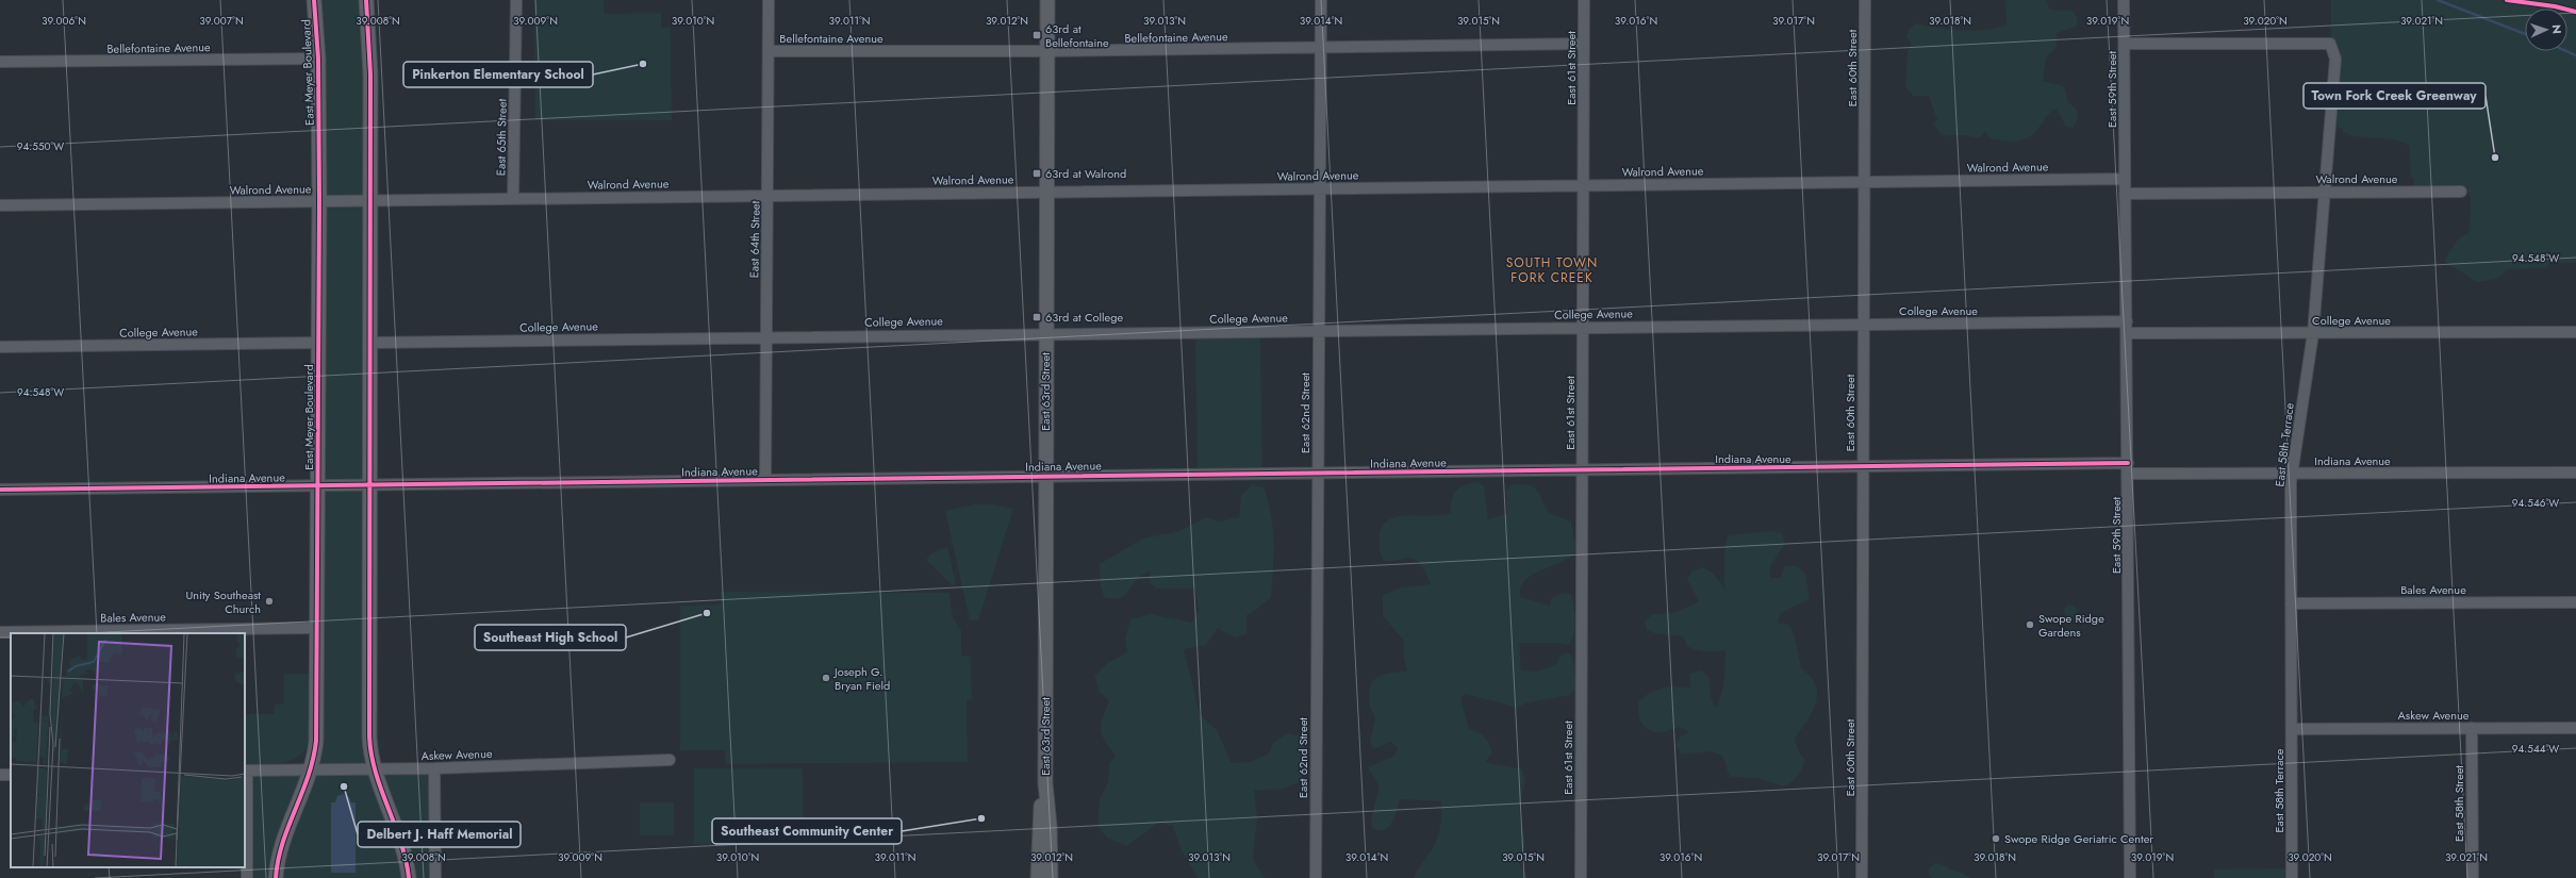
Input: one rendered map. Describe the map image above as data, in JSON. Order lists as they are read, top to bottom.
{
  "streets": {
    "main road": ["East Meyer Boulevard", "East 63rd Street"],
    "street": [
      "Bellefontaine Avenue",
      "East 61st Street",
      "East 60th Street",
      "East 59th Street",
      "East 65th Street",
      "Walrond Avenue",
      "East 64th Street",
      "College Avenue",
      "East 62nd Street",
      "East 58th Terrace",
      "Indiana Avenue",
      "Bales Avenue",
      "Askew Avenue",
      "East 58th Street"
    ]
  },
  "crossings": [
    ["Bellefontaine Avenue", "East 61st Street"],
    ["Bellefontaine Avenue", "East Meyer Boulevard"],
    ["Bellefontaine Avenue", "East 64th Street"],
    ["Bellefontaine Avenue", "East 63rd Street"],
    ["Bellefontaine Avenue", "East 62nd Street"],
    ["East 61st Street", "Walrond Avenue"],
    ["East 61st Street", "College Avenue"],
    ["East 61st Street", "Indiana Avenue"],
    ["East 60th Street", "Walrond Avenue"],
    ["East 60th Street", "College Avenue"],
    ["East 60th Street", "Indiana Avenue"],
    ["East Meyer Boulevard", "Walrond Avenue"],
    ["East Meyer Boulevard", "College Avenue"],
    ["East Meyer Boulevard", "Indiana Avenue"],
    ["East Meyer Boulevard", "Bales Avenue"],
    ["East Meyer Boulevard", "Askew Avenue"],
    ["East 59th Street", "Walrond Avenue"],
    ["East 59th Street", "College Avenue"],
    ["East 59th Street", "East 58th Terrace"],
    ["East 59th Street", "Indiana Avenue"],
    ["East 65th Street", "Walrond Avenue"],
    ["Walrond Avenue", "East 64th Street"],
    ["Walrond Avenue", "East 63rd Street"],
    ["Walrond Avenue", "East 62nd Street"],
    ["Walrond Avenue", "East 58th Terrace"],
    ["East 64th Street", "College Avenue"],
    ["East 64th Street", "Indiana Avenue"],
    ["College Avenue", "East 63rd Street"],
    ["College Avenue", "East 62nd Street"],
    ["College Avenue", "East 58th Terrace"],
    ["East 63rd Street", "Indiana Avenue"],
    ["East 62nd Street", "Indiana Avenue"],
    ["East 58th Terrace", "Indiana Avenue"],
    ["East 58th Terrace", "Bales Avenue"],
    ["East 58th Terrace", "Askew Avenue"],
    ["Askew Avenue", "East 58th Street"]
  ],
  "districts": ["SOUTH TOWN FORK CREEK"],
  "places": {
    "transit": ["63rd at Bellefontaine", "63rd at Walrond", "63rd at College"],
    "other": [
      "Pinkerton Elementary School",
      "Town Fork Creek Greenway",
      "Unity Southeast Church",
      "Southeast High School",
      "Swope Ridge Gardens",
      "Joseph G. Bryan Field",
      "Delbert J. Haff Memorial",
      "Southeast Community Center",
      "Swope Ridge Geriatric Center"
    ]
  },
  "north": "right",
  "coordinates": [
    "39.006°N",
    "39.008°N",
    "39.009°N",
    "39.010°N",
    "39.011°N",
    "39.012°N",
    "39.013°N",
    "39.014°N",
    "39.015°N",
    "39.016°N",
    "39.017°N",
    "39.019°N",
    "39.007°N",
    "39.018°N",
    "39.020°N",
    "39.021°N",
    "94.550°W",
    "94.548°W",
    "94.546°W",
    "94.544°W"
  ]
}
